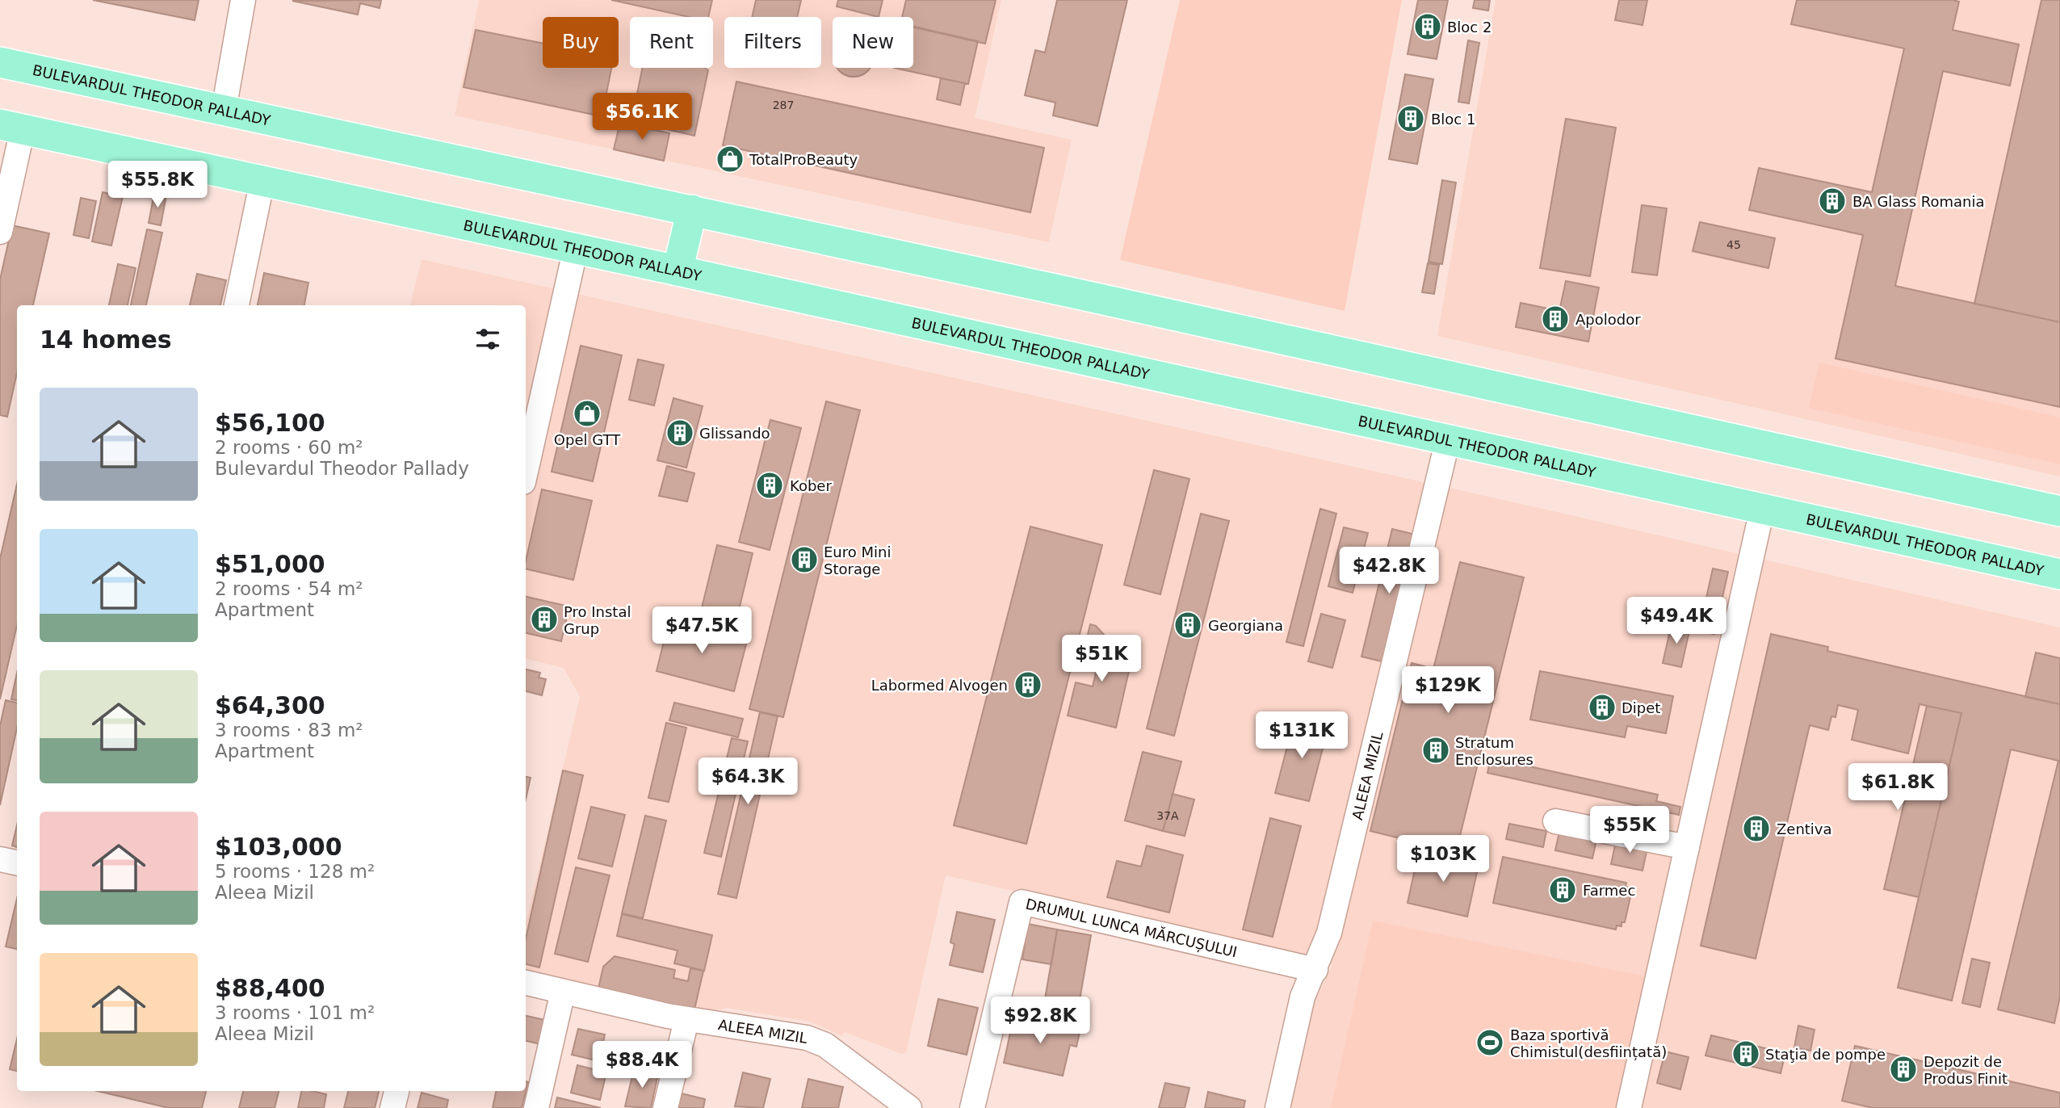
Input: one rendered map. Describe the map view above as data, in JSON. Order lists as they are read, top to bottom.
{
  "streets": {
    "main road": ["BULEVARDUL THEODOR PALLADY"],
    "street": ["ALEEA MIZIL", "DRUMUL LUNCA MĂRCUȘULUI"]
  },
  "crossings": [
    ["BULEVARDUL THEODOR PALLADY", "ALEEA MIZIL"],
    ["ALEEA MIZIL", "DRUMUL LUNCA MĂRCUȘULUI"]
  ],
  "places": {
    "building": [
      "Bloc 2",
      "Bloc 1",
      "BA Glass Romania",
      "Apolodor",
      "Glissando",
      "Kober",
      "Euro Mini Storage",
      "Pro Instal Grup",
      "Georgiana",
      "Labormed Alvogen",
      "Dipet",
      "Stratum Enclosures",
      "Zentiva",
      "Farmec",
      "Staţia de pompe",
      "Depozit de Produs Finit"
    ],
    "shop": ["TotalProBeauty", "Opel GTT"],
    "sports": ["Baza sportivă Chimistul(desființată)"]
  },
  "house_numbers": ["287", "45", "37A"],
  "page": {
    "chip": [
      "Buy",
      "Rent",
      "Filters",
      "New"
    ],
    "price": [
      "$56.1K",
      "$55.8K",
      "$42.8K",
      "$49.4K",
      "$47.5K",
      "$51K",
      "$129K",
      "$131K",
      "$64.3K",
      "$61.8K",
      "$55K",
      "$103K",
      "$92.8K",
      "$88.4K"
    ],
    "heading": "14 homes",
    "list": [
      {
        "name": "$56,100",
        "note": "2 rooms · 60 m² · Bulevardul Theodor Pallady"
      },
      {
        "name": "$51,000",
        "note": "2 rooms · 54 m² · Apartment"
      },
      {
        "name": "$64,300",
        "note": "3 rooms · 83 m² · Apartment"
      },
      {
        "name": "$103,000",
        "note": "5 rooms · 128 m² · Aleea Mizil"
      },
      {
        "name": "$88,400",
        "note": "3 rooms · 101 m² · Aleea Mizil"
      }
    ]
  }
}
